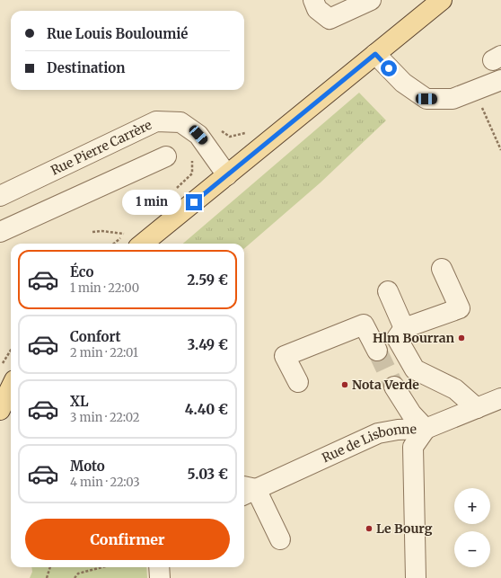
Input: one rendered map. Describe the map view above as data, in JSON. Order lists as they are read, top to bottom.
{
  "streets": {
    "street": ["Rue Pierre Carrère", "Rue de Lisbonne"]
  },
  "places": ["Hlm Bourran", "Nota Verde", "Le Bourg"],
  "page": {
    "banner": ["Rue Louis Bouloumié", "Destination"],
    "bubble": "1 min",
    "list": [
      {
        "name": "Éco",
        "note": "1 min · 22:00",
        "value": "2.59 €"
      },
      {
        "name": "Confort",
        "note": "2 min · 22:01",
        "value": "3.49 €"
      },
      {
        "name": "XL",
        "note": "3 min · 22:02",
        "value": "4.40 €"
      },
      {
        "name": "Moto",
        "note": "4 min · 22:03",
        "value": "5.03 €"
      }
    ],
    "map_buttons": ["+", "−"],
    "buttons": "Confirmer"
  }
}
